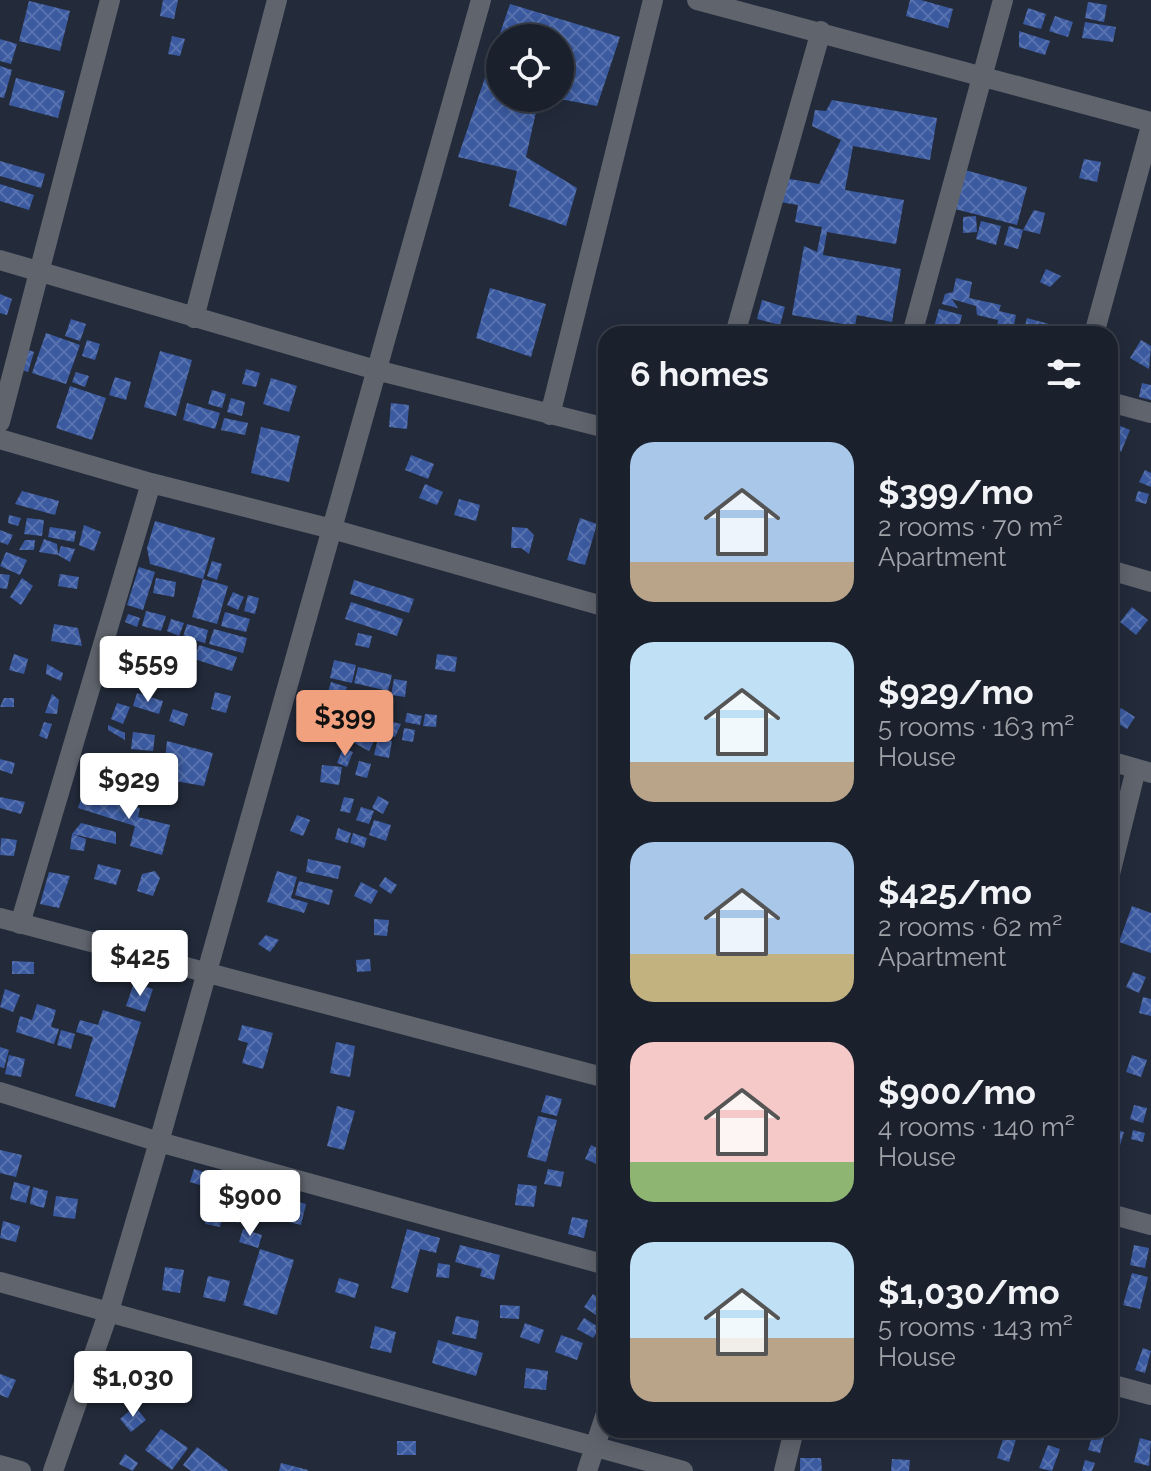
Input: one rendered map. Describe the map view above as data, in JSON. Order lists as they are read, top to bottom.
{
  "page": {
    "heading": "6 homes",
    "list": [
      {
        "name": "$399/mo",
        "note": "2 rooms · 70 m² · Apartment"
      },
      {
        "name": "$929/mo",
        "note": "5 rooms · 163 m² · House"
      },
      {
        "name": "$425/mo",
        "note": "2 rooms · 62 m² · Apartment"
      },
      {
        "name": "$900/mo",
        "note": "4 rooms · 140 m² · House"
      },
      {
        "name": "$1,030/mo",
        "note": "5 rooms · 143 m² · House"
      }
    ],
    "price": [
      "$559",
      "$399",
      "$929",
      "$425",
      "$900",
      "$1,030"
    ]
  }
}
